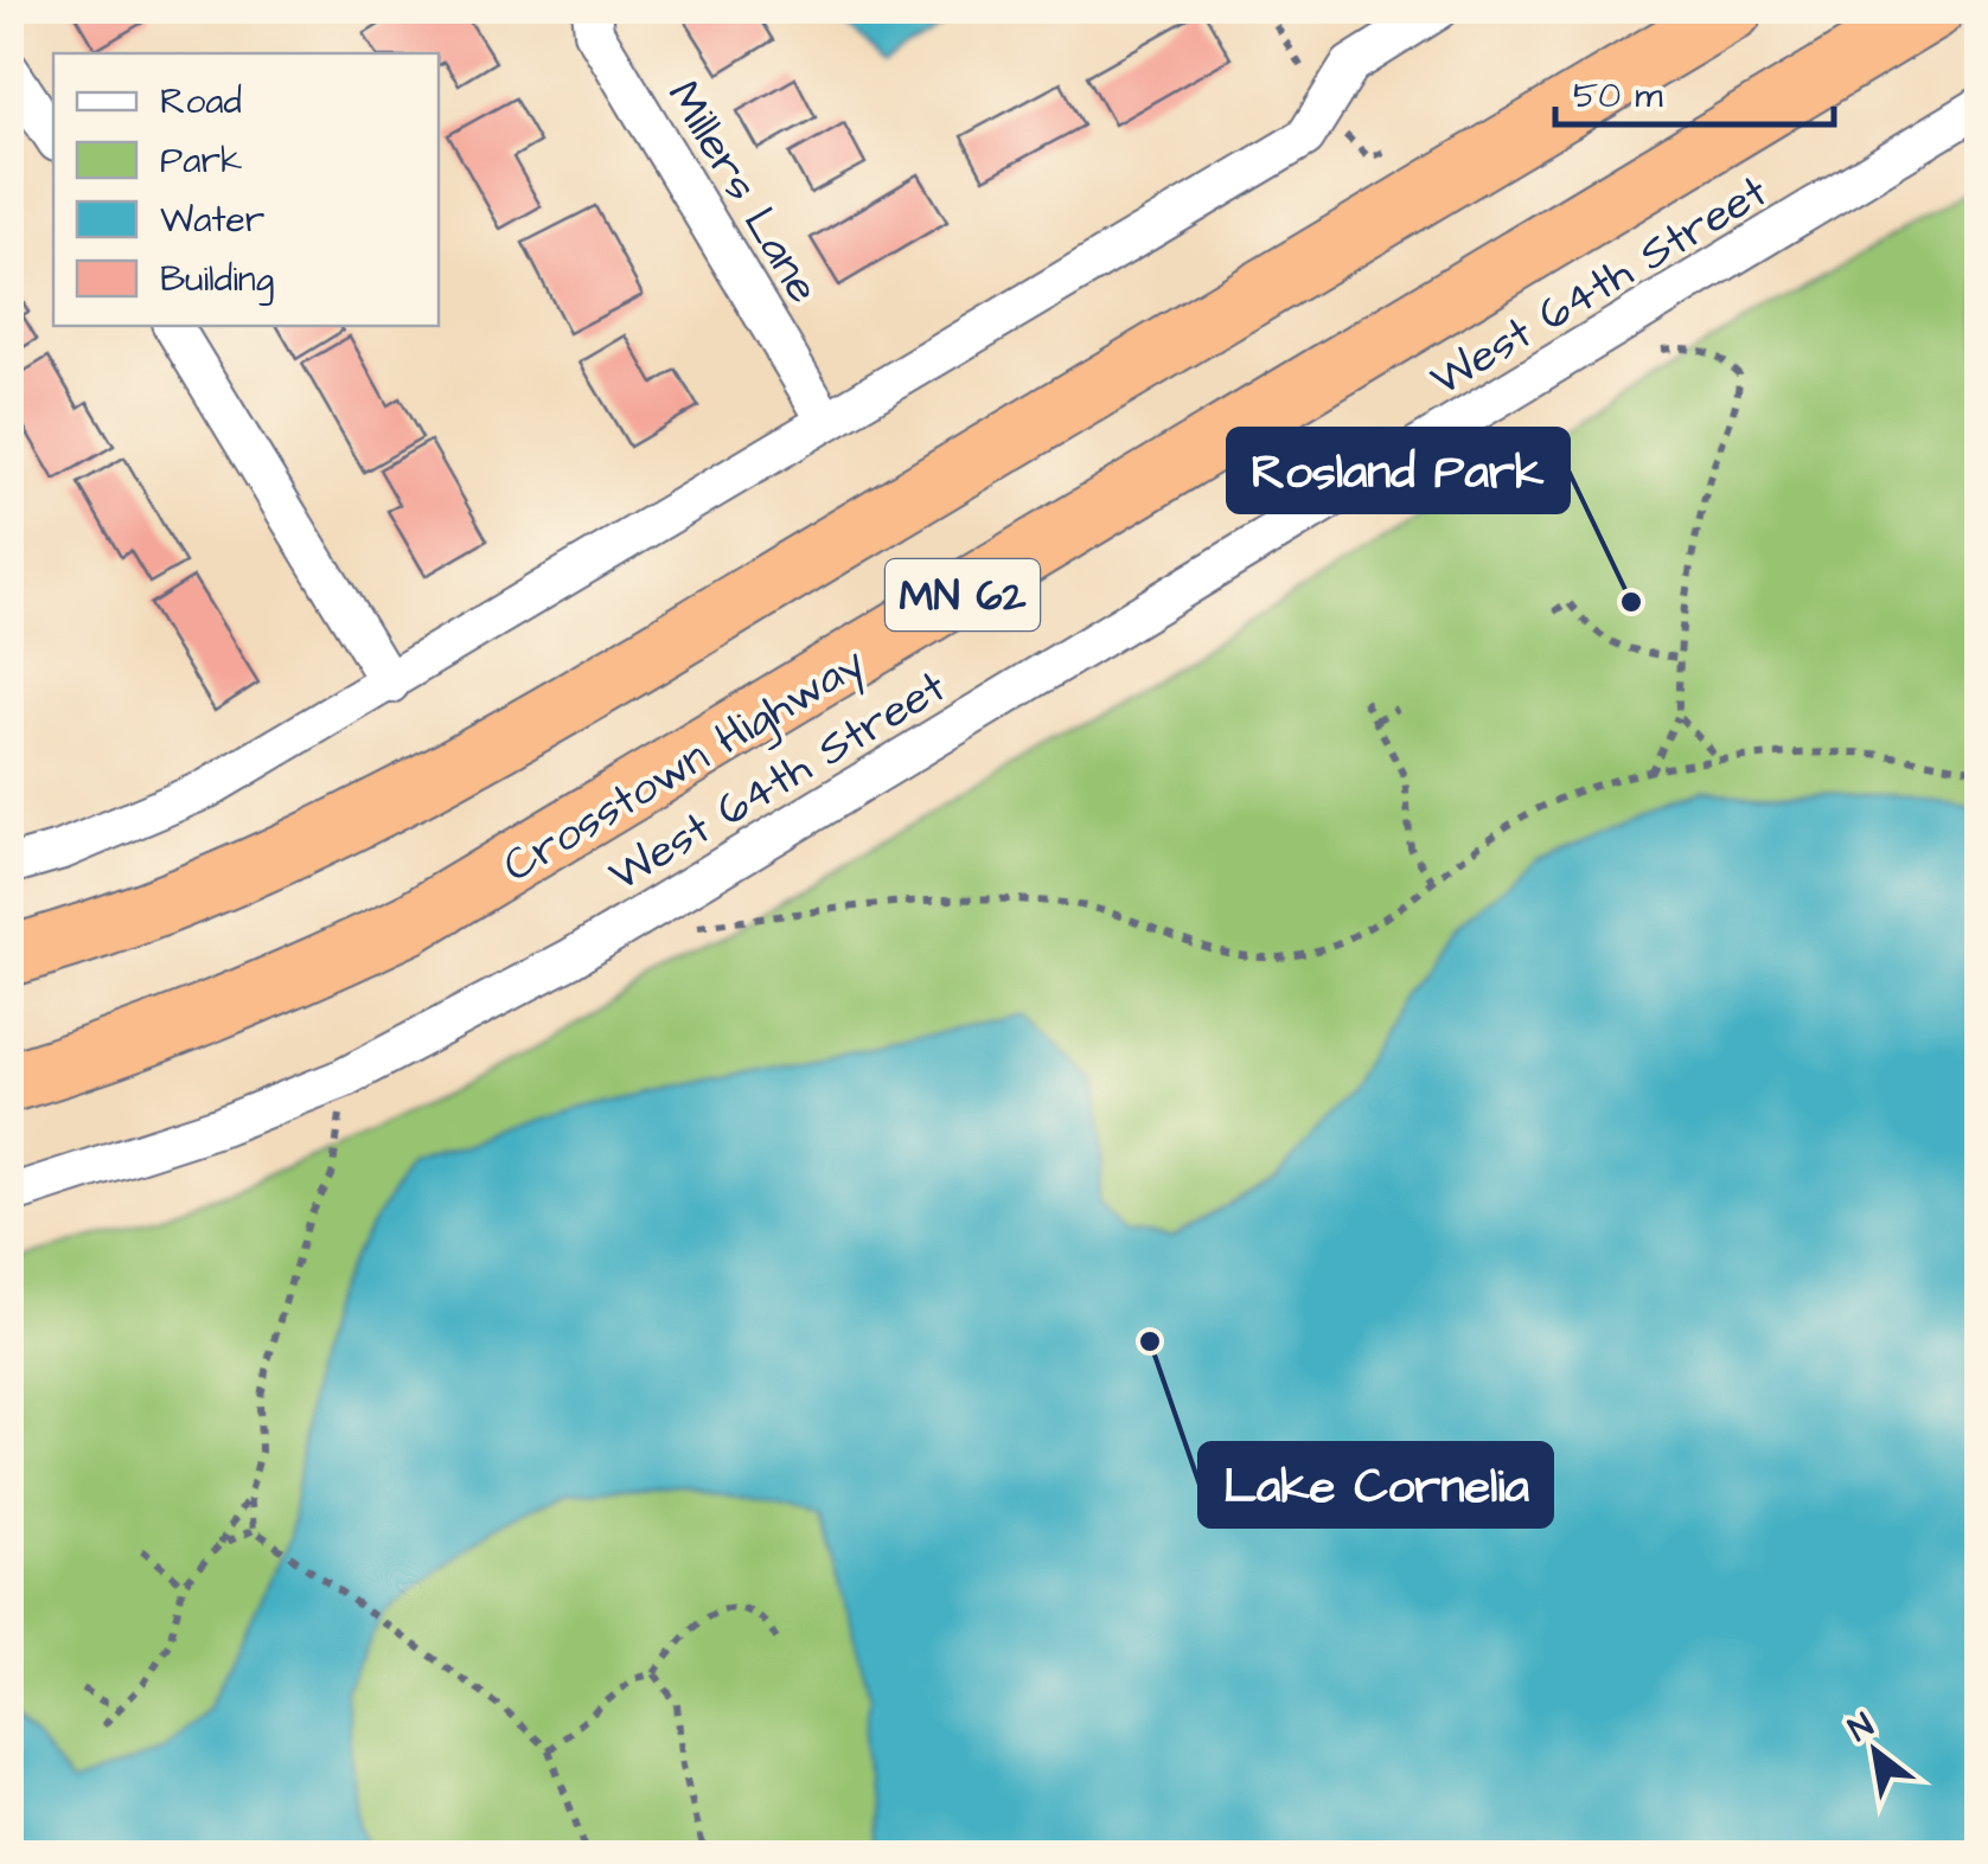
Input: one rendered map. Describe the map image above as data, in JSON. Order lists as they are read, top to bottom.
{
  "streets": {
    "highway": ["MN 62", "Crosstown Highway"],
    "street": ["Millers Lane", "West 64th Street"]
  },
  "places": ["Rosland Park", "Lake Cornelia"],
  "legend": [
    "Road",
    "Park",
    "Water",
    "Building"
  ],
  "scale_bar": "50 m",
  "north": "top left"
}
